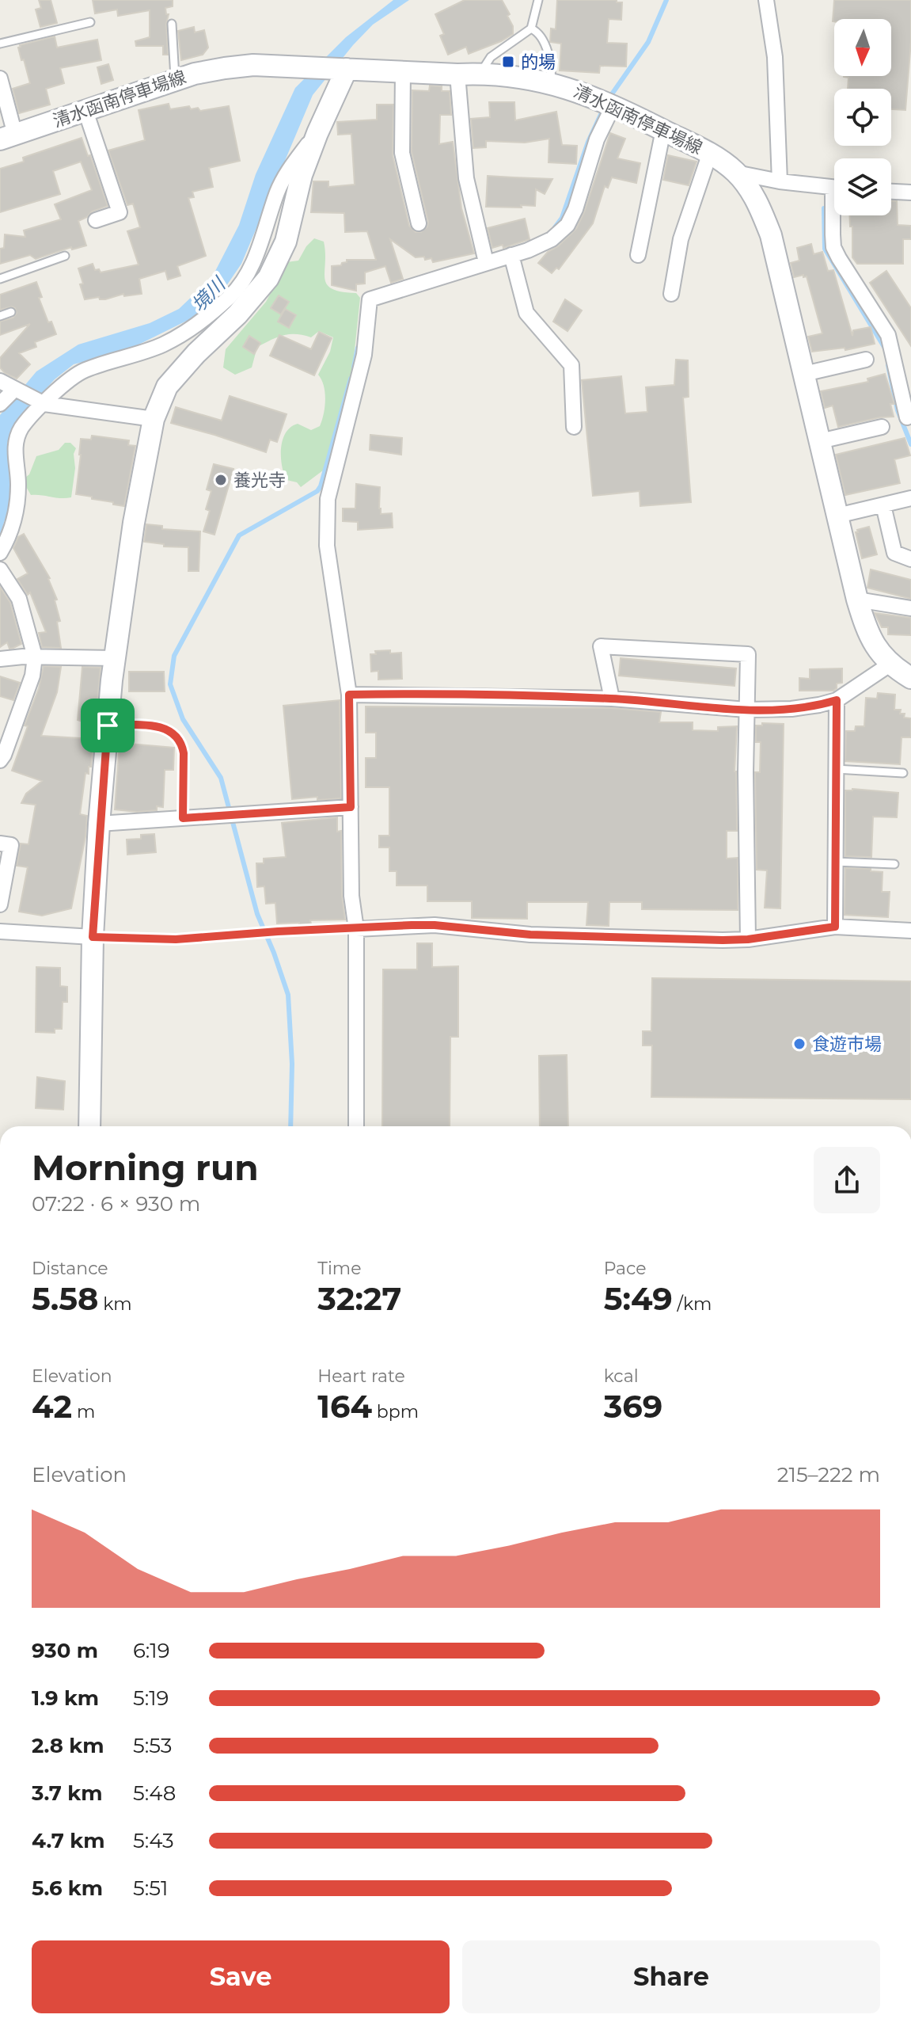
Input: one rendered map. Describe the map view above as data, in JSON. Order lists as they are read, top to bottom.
{
  "streets": {
    "main road": ["清水函南停車場線"]
  },
  "water": ["境川"],
  "places": {
    "transit": ["的場"],
    "other": ["養光寺", "食遊市場"]
  },
  "north": "bottom",
  "page": {
    "heading": ["Morning run", "07:22 · 6 × 930 m"],
    "stats": [
      ["Distance", "5.58 km"],
      ["Time", "32:27"],
      ["Pace", "5:49 /km"],
      ["Elevation", "42 m"],
      ["Heart rate", "164 bpm"],
      ["kcal", "369"]
    ],
    "chart": ["Elevation", "215–222 m"],
    "list": [
      {
        "name": "930 m",
        "note": "6:19"
      },
      {
        "name": "1.9 km",
        "note": "5:19"
      },
      {
        "name": "2.8 km",
        "note": "5:53"
      },
      {
        "name": "3.7 km",
        "note": "5:48"
      },
      {
        "name": "4.7 km",
        "note": "5:43"
      },
      {
        "name": "5.6 km",
        "note": "5:51"
      }
    ],
    "buttons": ["Save", "Share"]
  }
}
